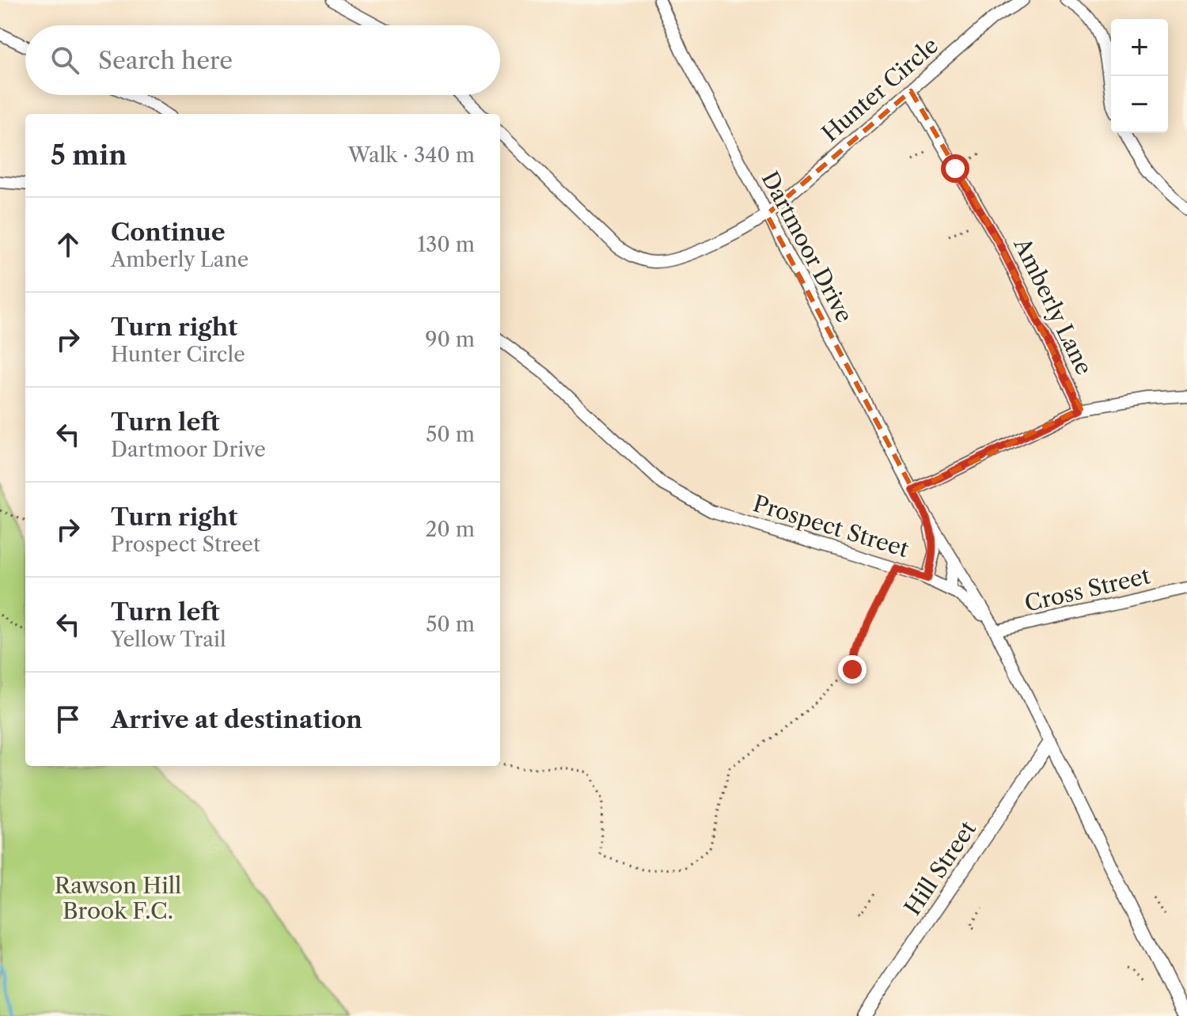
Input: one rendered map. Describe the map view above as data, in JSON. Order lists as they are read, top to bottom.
{
  "streets": {
    "street": [
      "Hunter Circle",
      "Dartmoor Drive",
      "Amberly Lane",
      "Prospect Street",
      "Cross Street",
      "Hill Street"
    ]
  },
  "crossings": [
    ["Hunter Circle", "Dartmoor Drive"],
    ["Hunter Circle", "Amberly Lane"],
    ["Dartmoor Drive", "Prospect Street"],
    ["Dartmoor Drive", "Cross Street"],
    ["Prospect Street", "Cross Street"],
    ["Prospect Street", "Hill Street"]
  ],
  "parks": ["Rawson Hill Brook F.C."],
  "page": {
    "map_buttons": ["+", "−"],
    "search": "Search here",
    "heading": ["5 min", "Walk · 340 m"],
    "list": [
      ["Continue", "Amberly Lane", "130 m"],
      ["Turn right", "Hunter Circle", "90 m"],
      ["Turn left", "Dartmoor Drive", "50 m"],
      ["Turn right", "Prospect Street", "20 m"],
      ["Turn left", "Yellow Trail", "50 m"],
      "Arrive at destination"
    ]
  }
}
